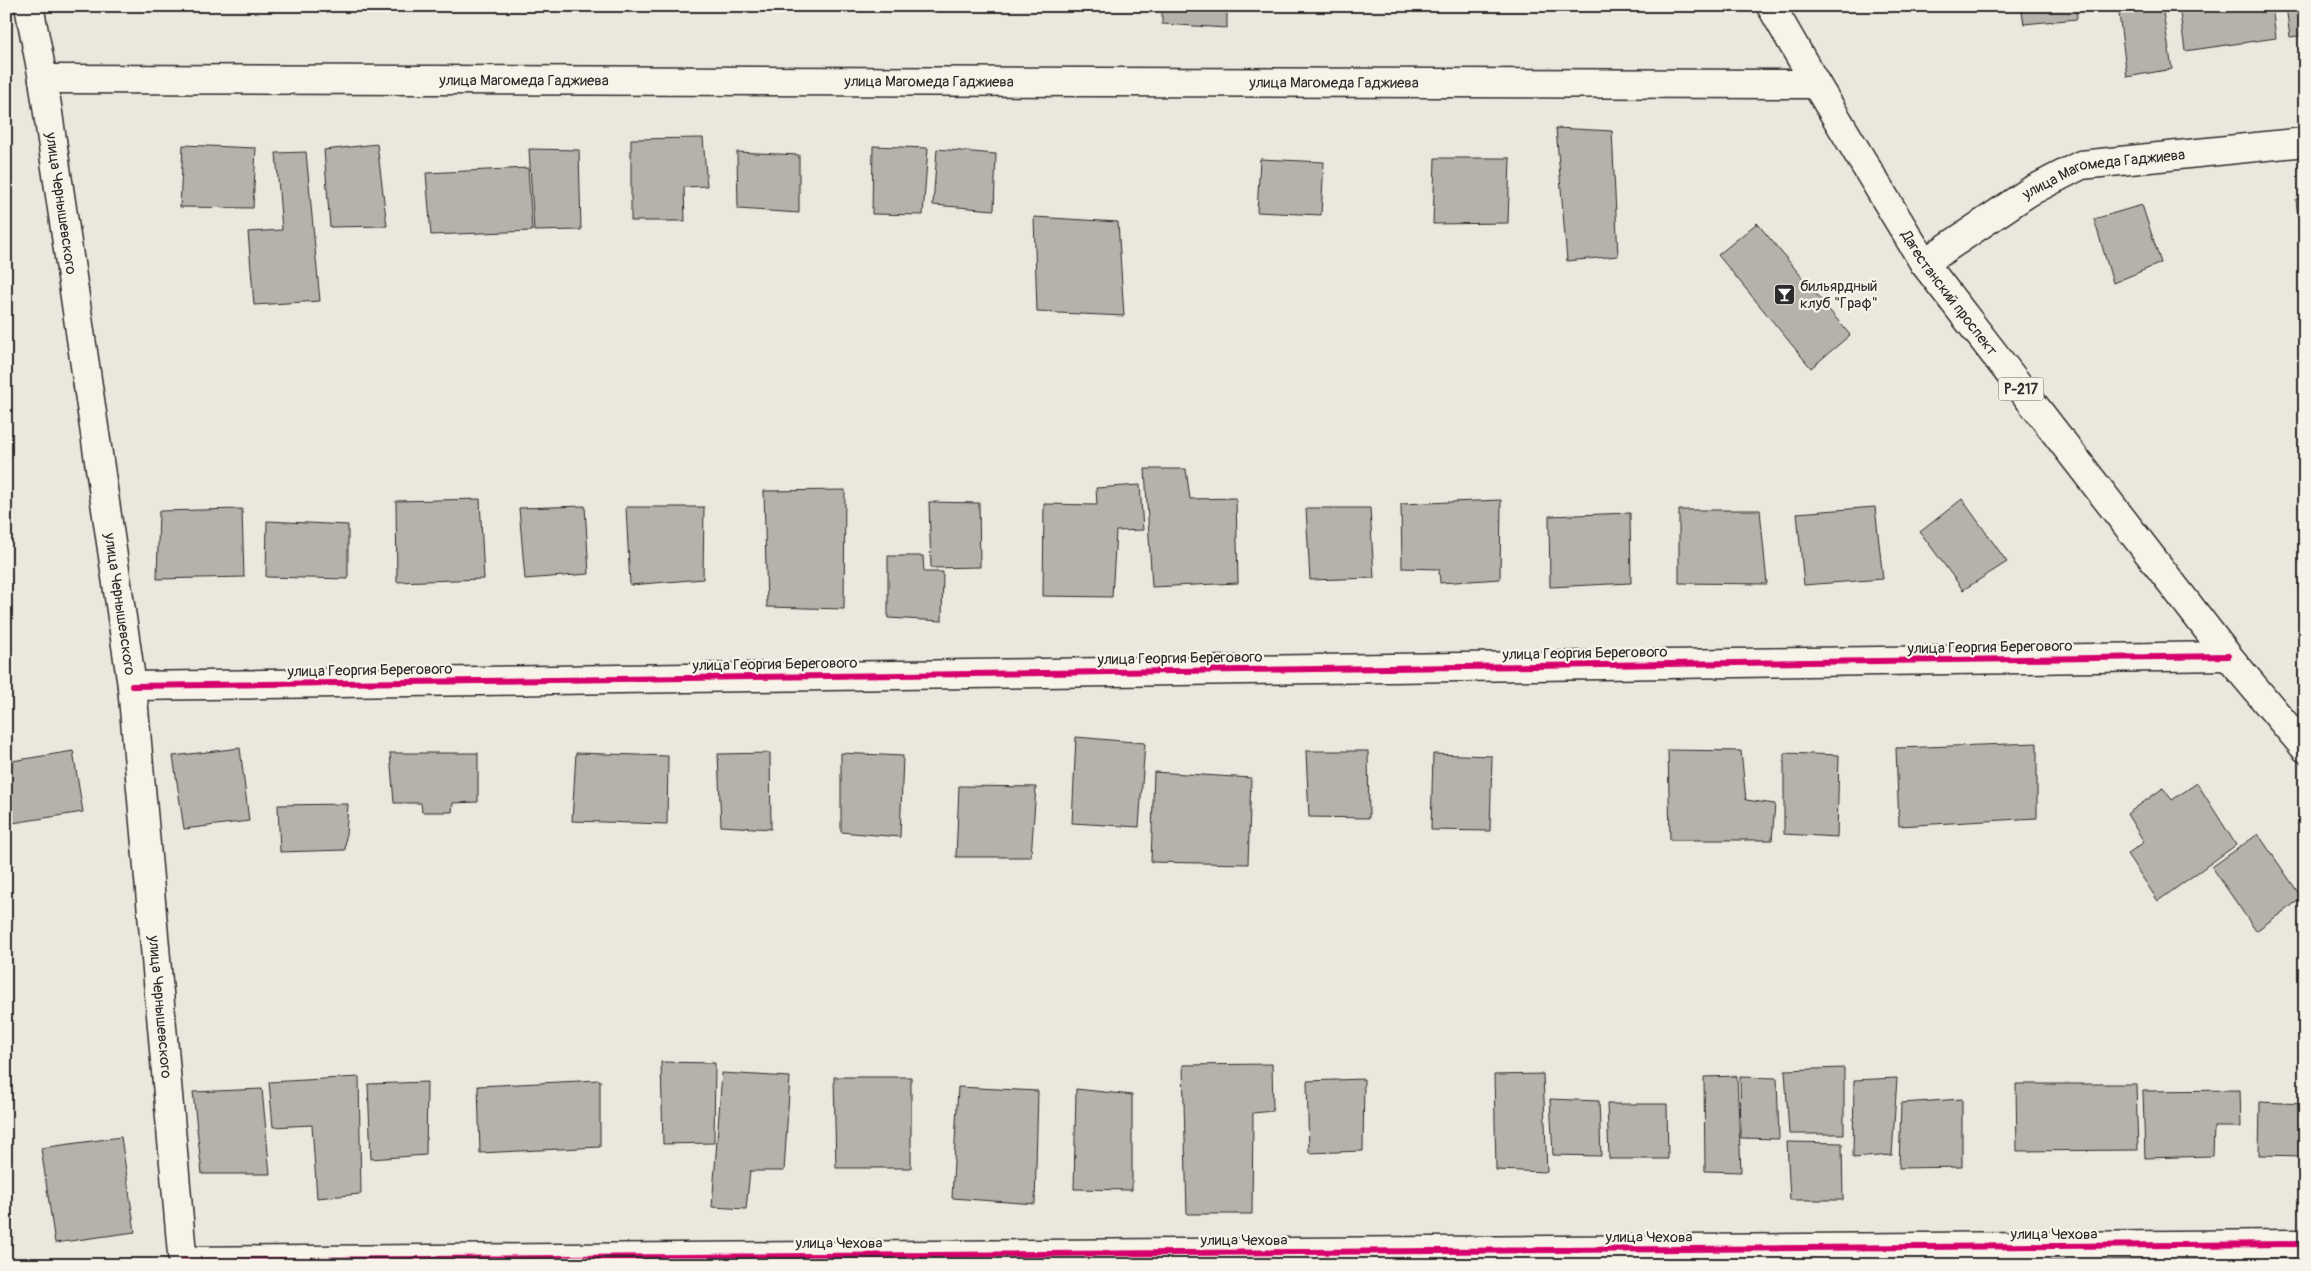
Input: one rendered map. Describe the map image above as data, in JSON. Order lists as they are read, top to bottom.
{
  "streets": {
    "main road": [
      "улица Магомеда Гаджиева",
      "улица Чернышевского",
      "Дагестанский проспект",
      "Р-217",
      "улица Георгия Берегового",
      "улица Чехова"
    ]
  },
  "crossings": [
    ["улица Магомеда Гаджиева", "улица Чернышевского"],
    ["улица Магомеда Гаджиева", "Дагестанский проспект"],
    ["улица Чернышевского", "улица Георгия Берегового"],
    ["улица Чернышевского", "улица Чехова"],
    ["Дагестанский проспект", "улица Георгия Берегового"]
  ],
  "places": {
    "bar": ["бильярдный клуб \"Граф\""]
  }
}
